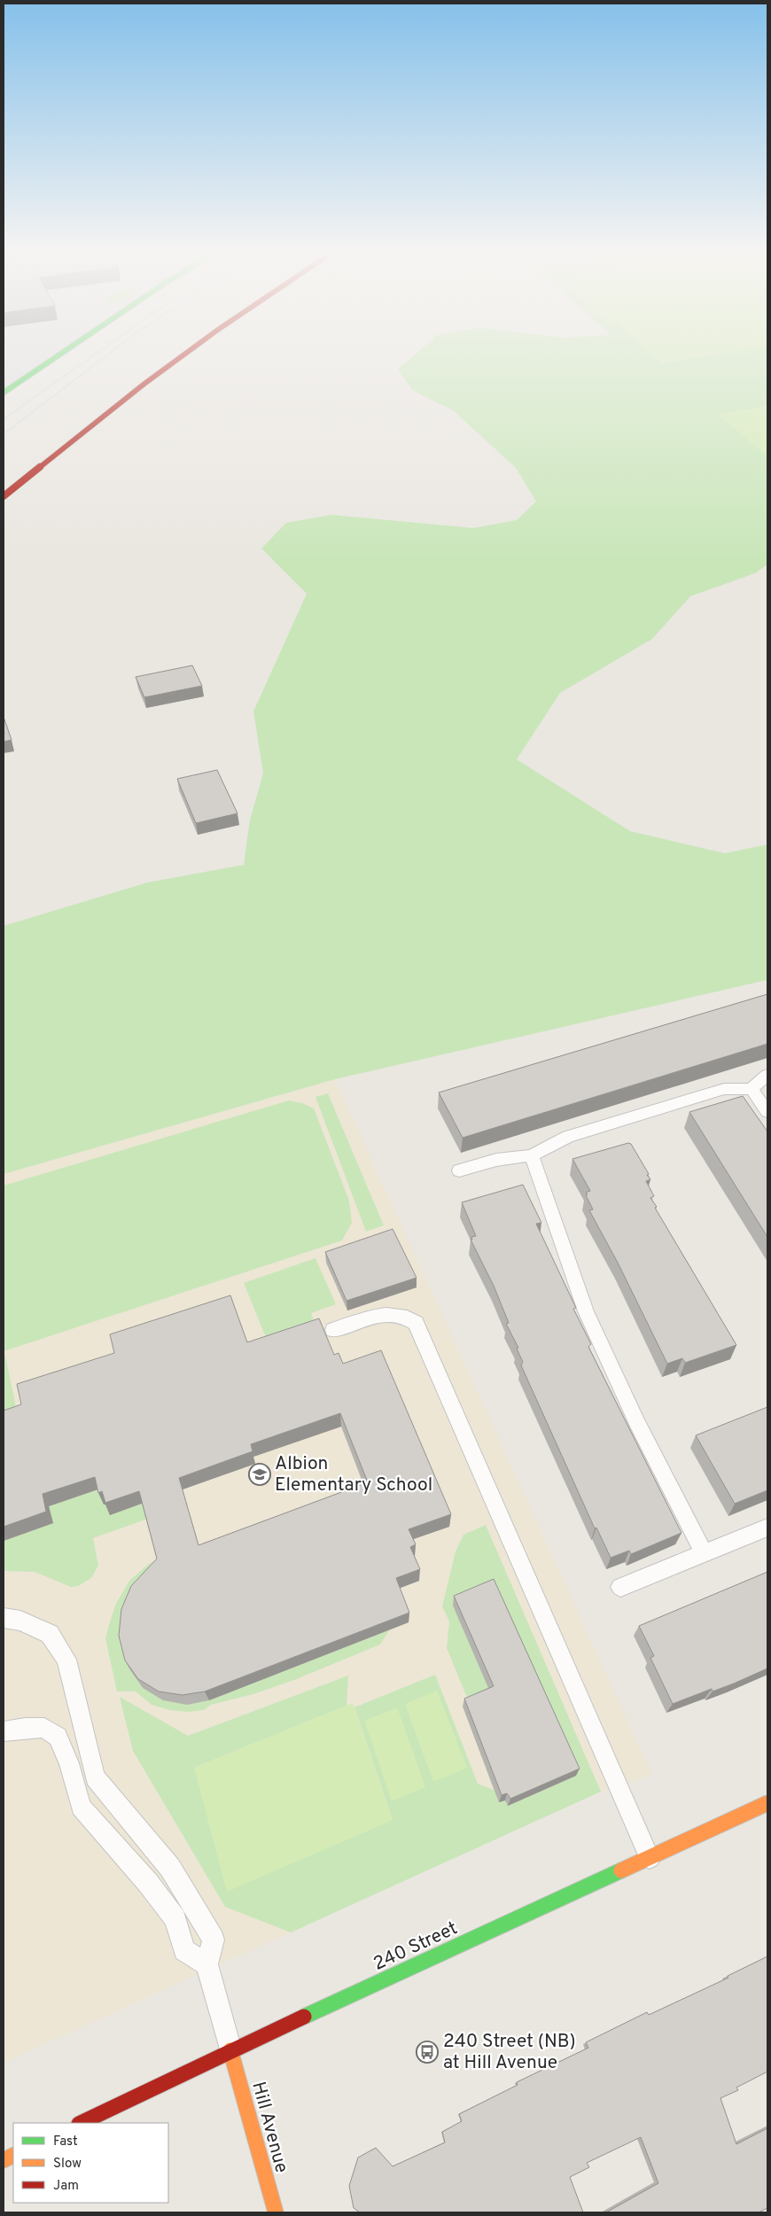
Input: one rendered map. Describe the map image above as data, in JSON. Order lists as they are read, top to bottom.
{
  "streets": {
    "main road": ["240 Street", "Hill Avenue"]
  },
  "crossings": [
    ["240 Street", "Hill Avenue"]
  ],
  "places": {
    "school or university": ["Albion Elementary School"],
    "bus stop": ["240 Street (NB) at Hill Avenue"]
  },
  "legend": ["Fast", "Slow", "Jam"]
}
